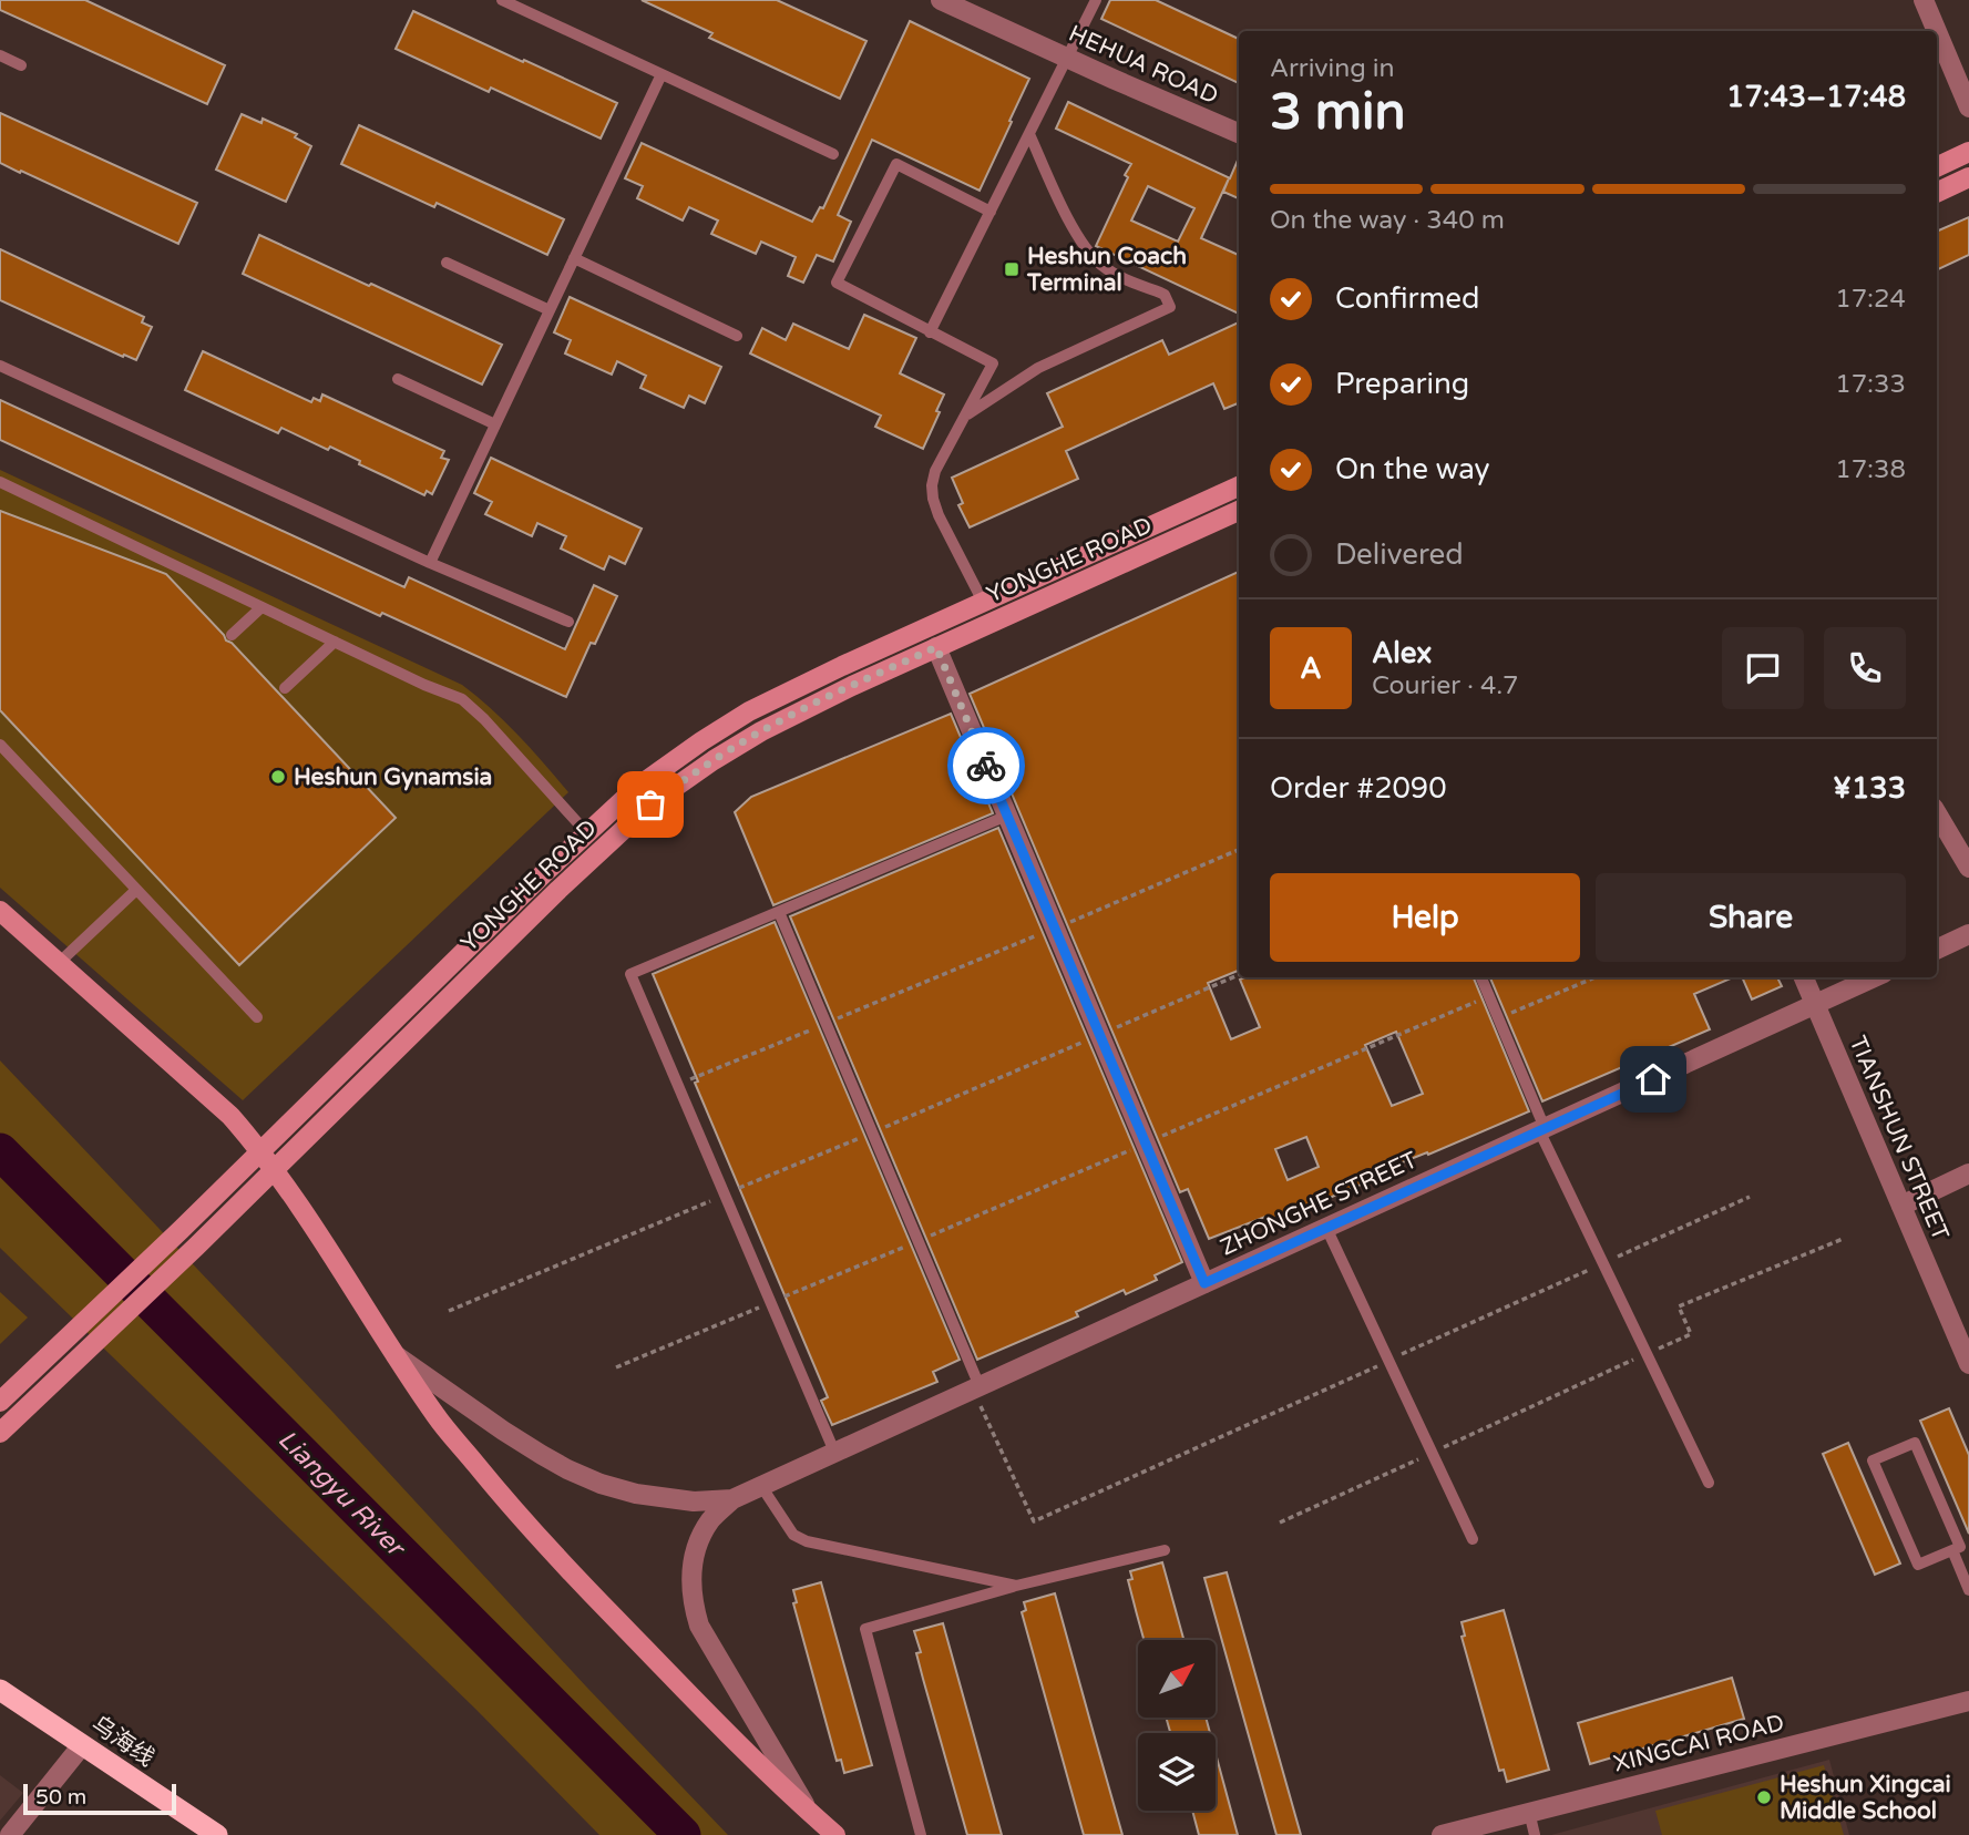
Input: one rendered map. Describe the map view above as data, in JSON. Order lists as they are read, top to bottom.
{
  "streets": {
    "highway": ["乌海线"],
    "main road": ["YONGHE ROAD"],
    "street": [
      "HEHUA ROAD",
      "TIANSHUN STREET",
      "ZHONGHE STREET",
      "XINGCAI ROAD"
    ]
  },
  "crossings": [
    ["TIANSHUN STREET", "ZHONGHE STREET"]
  ],
  "water": ["Liangyu River"],
  "places": {
    "transit": ["Heshun Coach Terminal"],
    "other": ["Heshun Gynamsia", "Heshun Xingcai Middle School"]
  },
  "scale_bar": "50 m",
  "north": "top right",
  "page": {
    "heading": ["3 min", "Arriving in", "17:43–17:48"],
    "panel": [
      "Alex",
      "Courier · 4.7",
      "Order #2090",
      "¥133"
    ],
    "bar": "On the way · 340 m",
    "list": [
      ["Confirmed", "17:24"],
      ["Preparing", "17:33"],
      ["On the way", "17:38"],
      "Delivered"
    ],
    "round": "A",
    "buttons": ["Help", "Share"],
    "scale": "50 m"
  }
}
